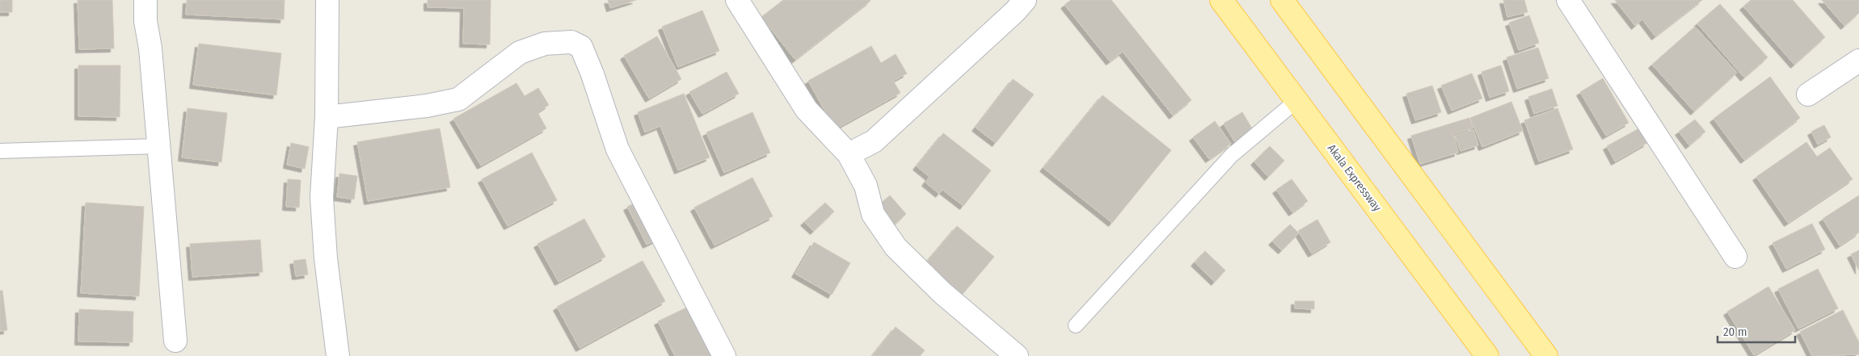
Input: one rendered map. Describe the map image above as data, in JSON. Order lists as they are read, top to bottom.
{
  "streets": {
    "main road": ["Akala Expressway"]
  },
  "scale_bar": "20 m"
}
